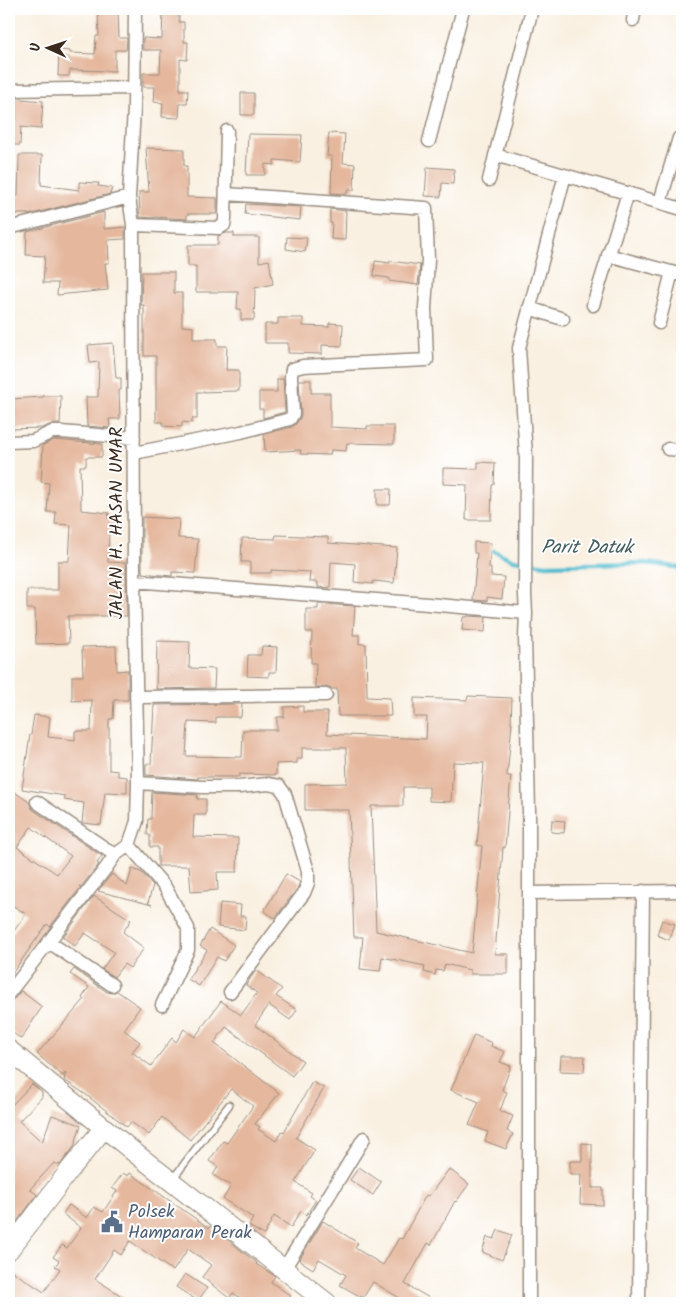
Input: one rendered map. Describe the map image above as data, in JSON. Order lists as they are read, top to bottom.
{
  "streets": {
    "street": ["JALAN H. HASAN UMAR"]
  },
  "water": ["Parit Datuk"],
  "places": {
    "public building": ["Polsek Hamparan Perak"]
  },
  "north": "left"
}
